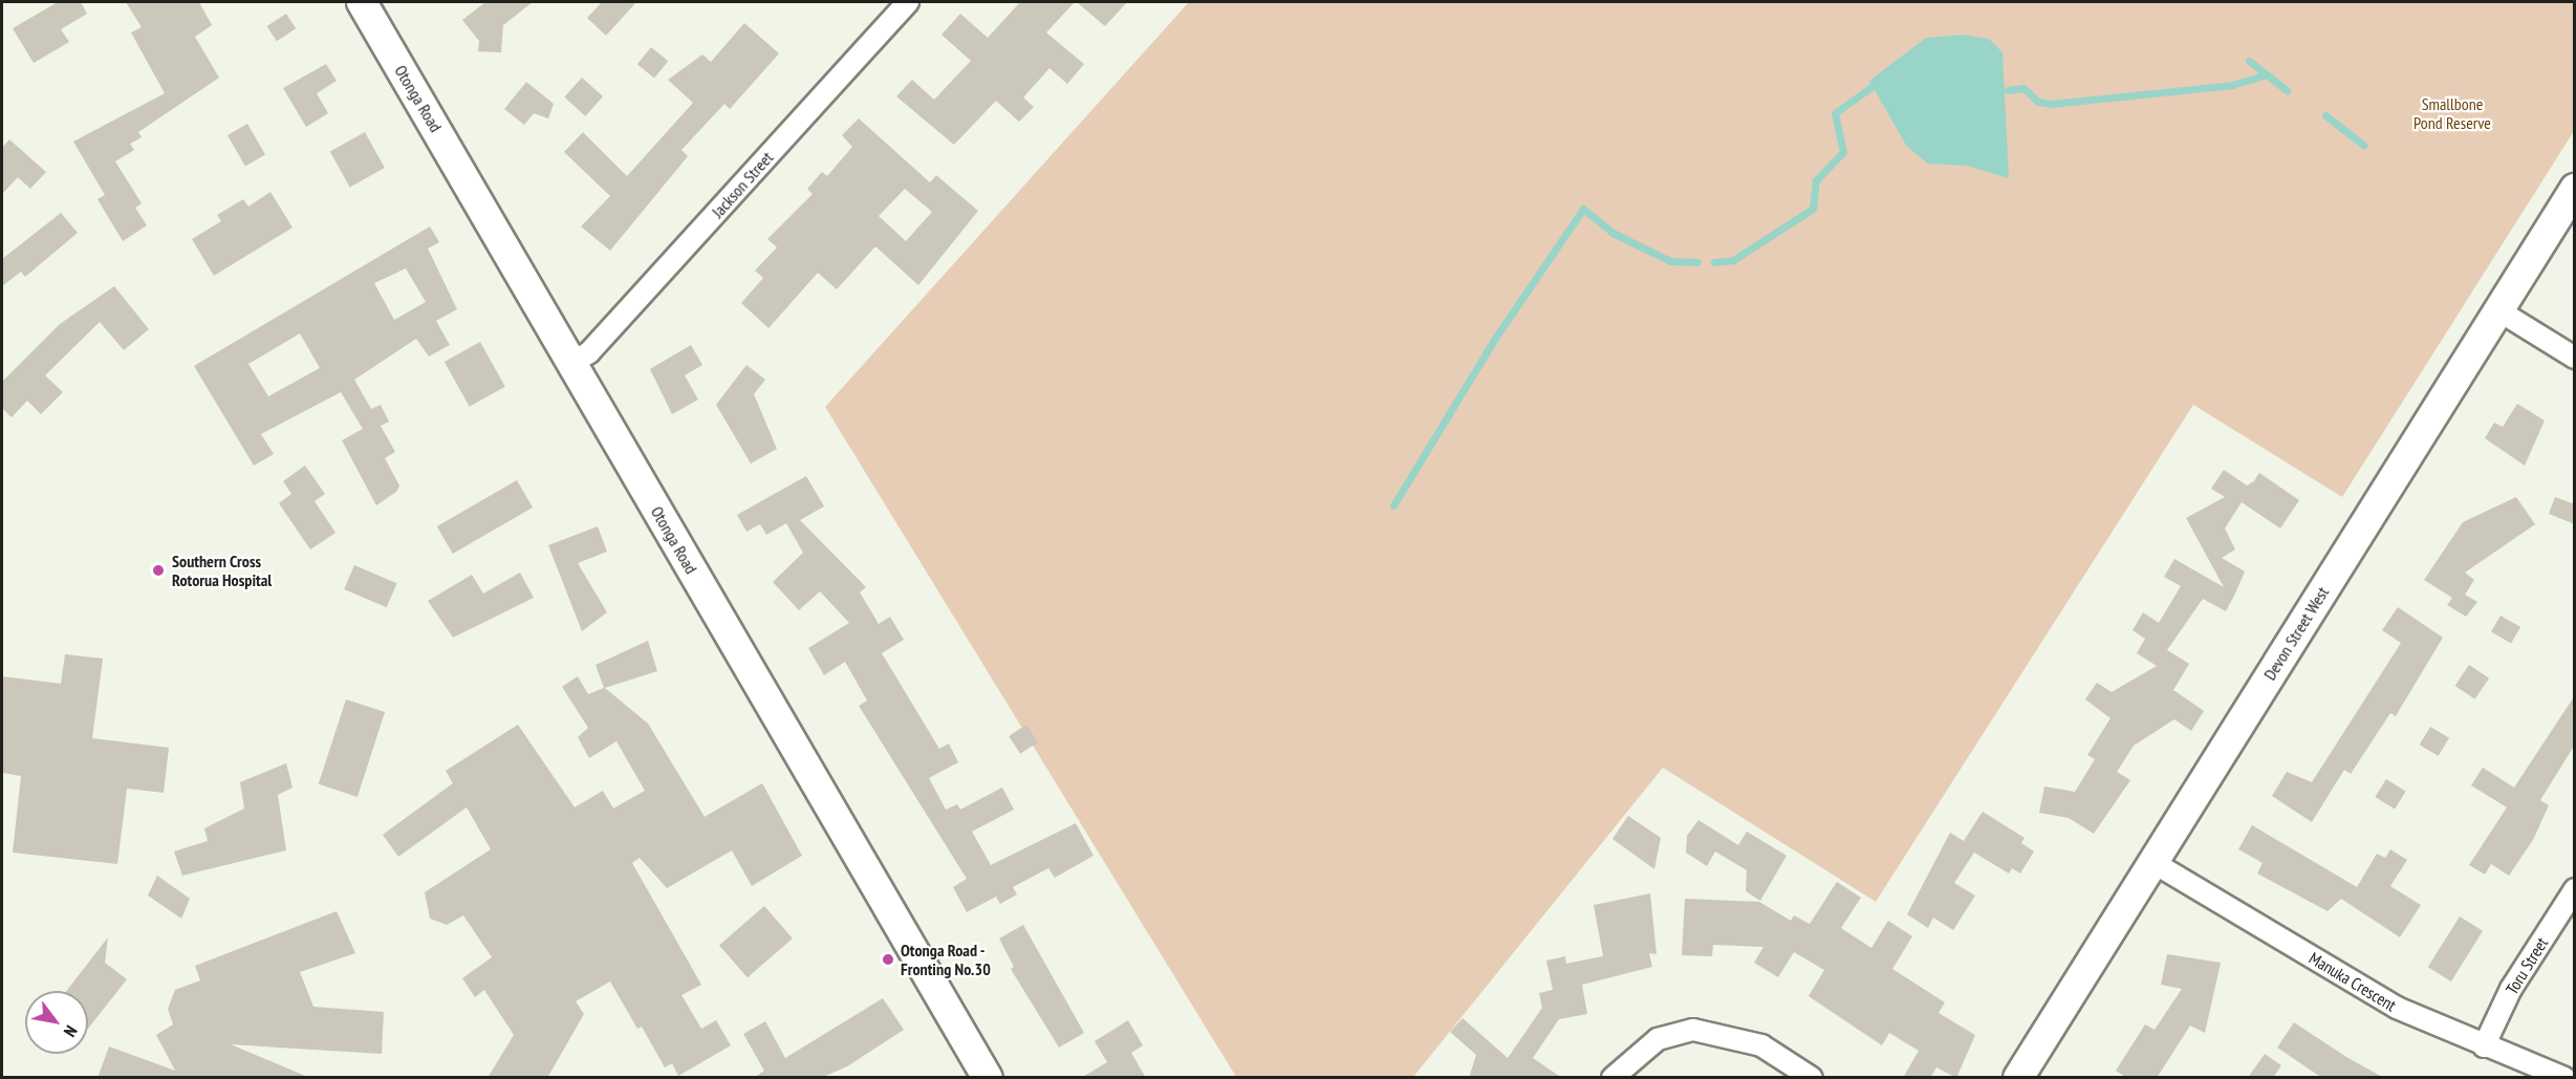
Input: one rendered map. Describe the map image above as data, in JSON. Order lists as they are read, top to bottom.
{
  "streets": {
    "street": [
      "Otonga Road",
      "Jackson Street",
      "Devon Street West",
      "Toru Street",
      "Manuka Crescent"
    ]
  },
  "crossings": [
    ["Otonga Road", "Jackson Street"],
    ["Devon Street West", "Manuka Crescent"],
    ["Toru Street", "Manuka Crescent"]
  ],
  "parks": ["Smallbone Pond Reserve"],
  "places": ["Southern Cross Rotorua Hospital", "Otonga Road - Fronting No.30"],
  "north": "bottom right"
}
